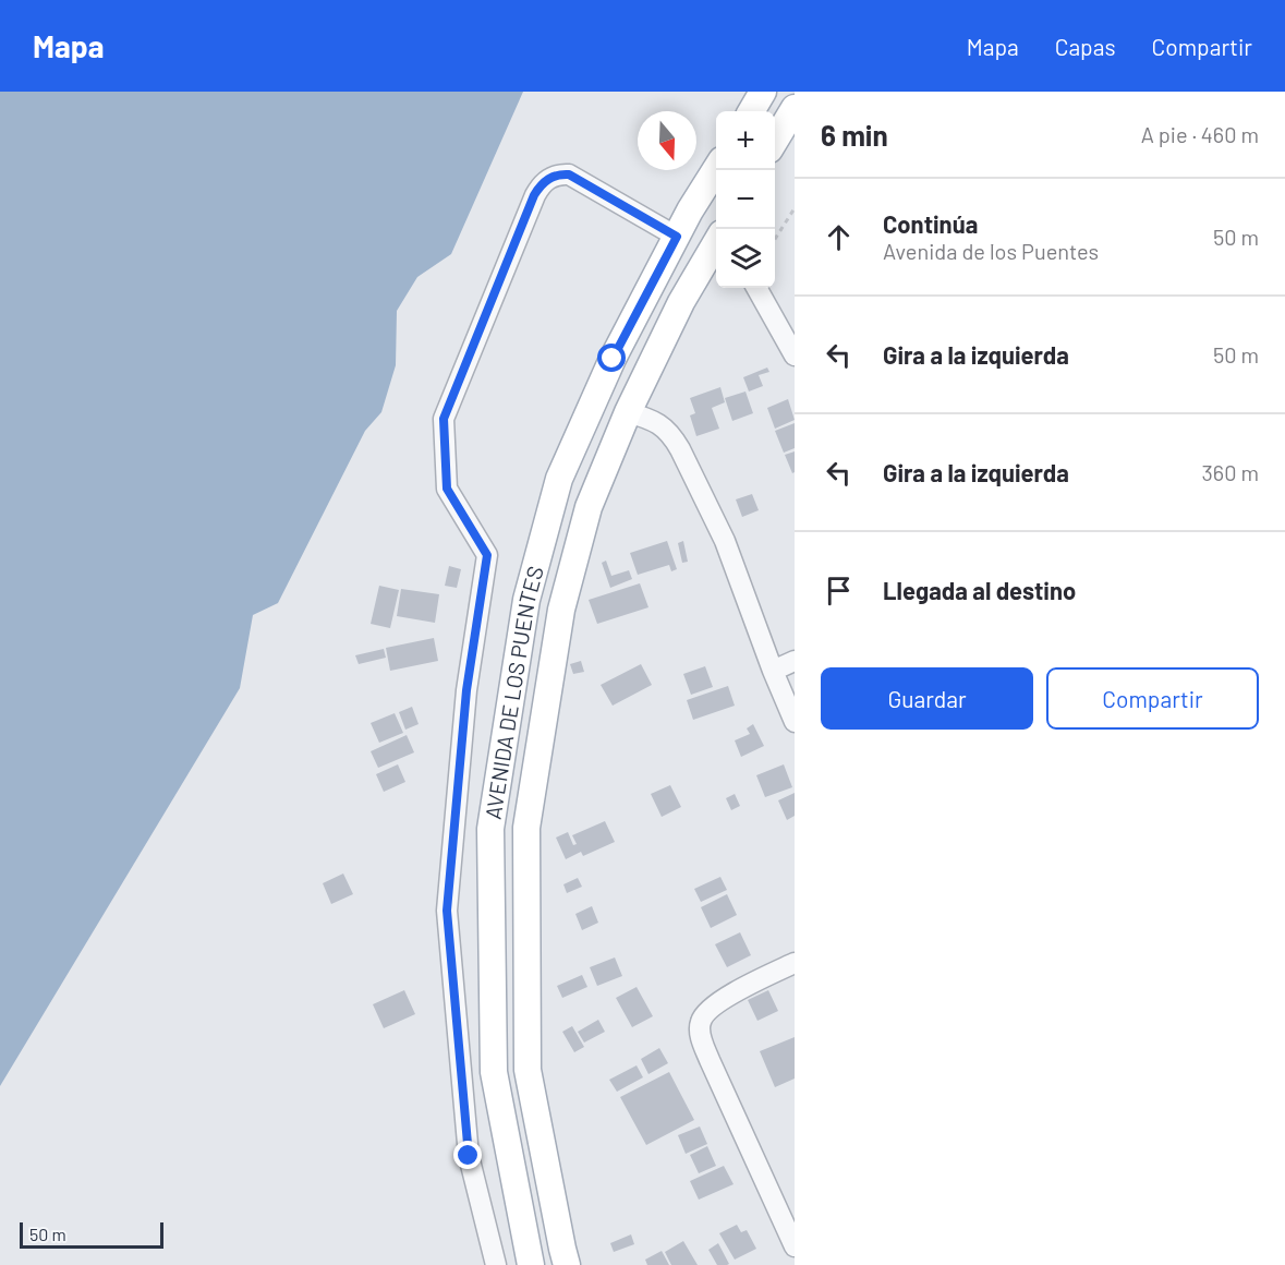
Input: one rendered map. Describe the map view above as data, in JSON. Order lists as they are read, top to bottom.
{
  "streets": {
    "main road": ["AVENIDA DE LOS PUENTES"]
  },
  "scale_bar": "50 m",
  "north": "bottom",
  "page": {
    "header": "Mapa",
    "nav": ["Mapa", "Capas", "Compartir"],
    "heading": ["6 min", "A pie · 460 m"],
    "map_buttons": ["+", "−"],
    "list": [
      ["Continúa", "Avenida de los Puentes", "50 m"],
      ["Gira a la izquierda", "50 m"],
      ["Gira a la izquierda", "360 m"],
      "Llegada al destino"
    ],
    "buttons": ["Guardar", "Compartir"],
    "scale": "50 m"
  }
}
